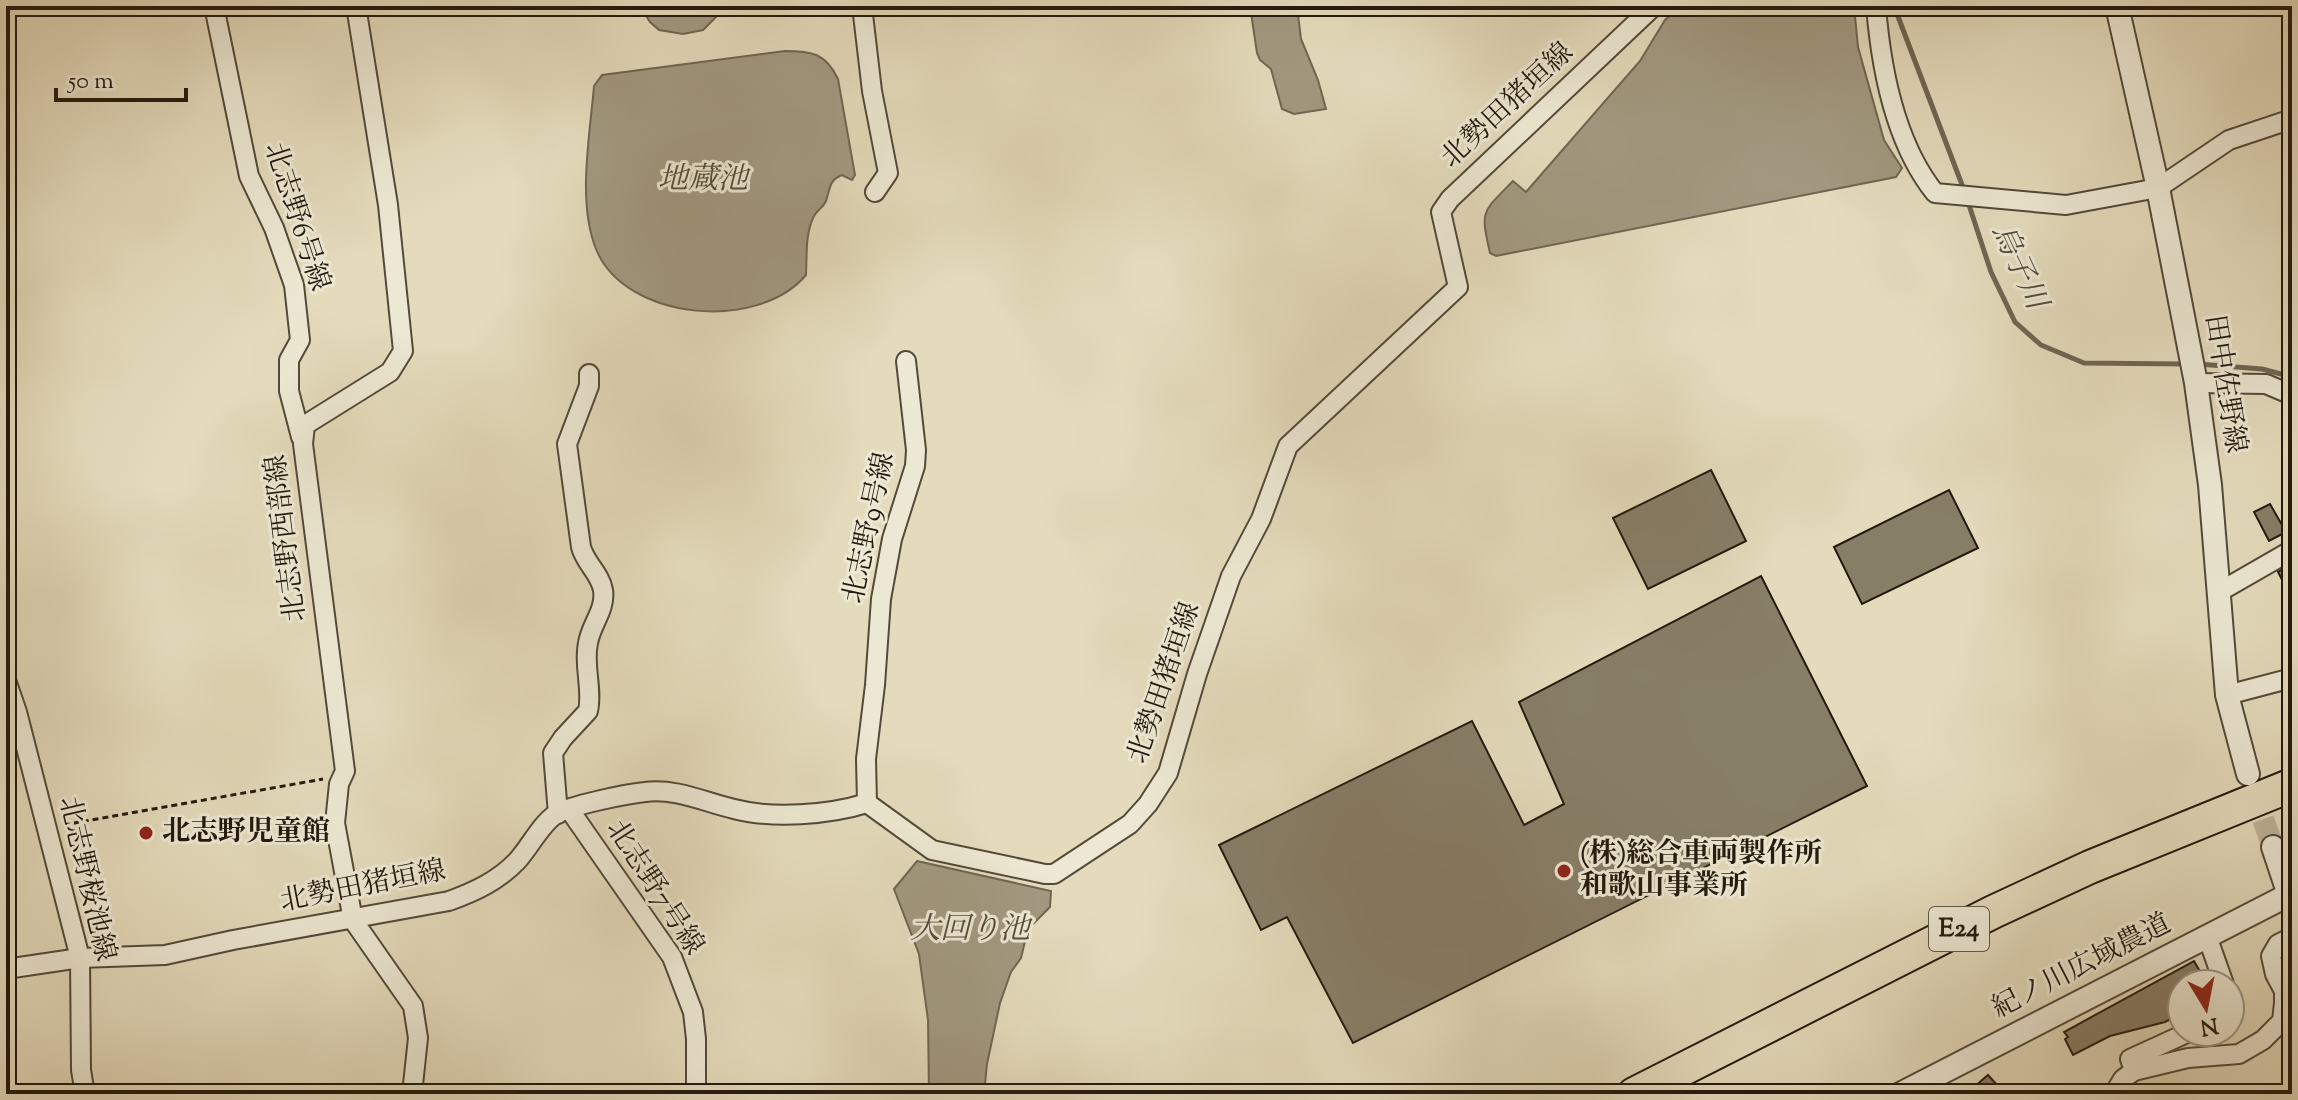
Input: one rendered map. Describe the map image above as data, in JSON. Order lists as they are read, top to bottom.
{
  "streets": {
    "highway": ["E24"],
    "street": [
      "北勢田猪垣線",
      "北志野6号線",
      "田中佐野線",
      "北志野9号線",
      "北志野西部線",
      "北志野桜池線",
      "北志野7号線",
      "紀ノ川広域農道"
    ]
  },
  "crossings": [
    ["北勢田猪垣線", "北志野9号線"],
    ["北勢田猪垣線", "北志野西部線"],
    ["北勢田猪垣線", "北志野桜池線"],
    ["北勢田猪垣線", "北志野7号線"],
    ["北志野6号線", "北志野西部線"]
  ],
  "water": ["地蔵池", "烏子川", "大回り池"],
  "places": ["北志野児童館", "(株)総合車両製作所 和歌山事業所"],
  "scale_bar": "50 m",
  "north": "bottom"
}
